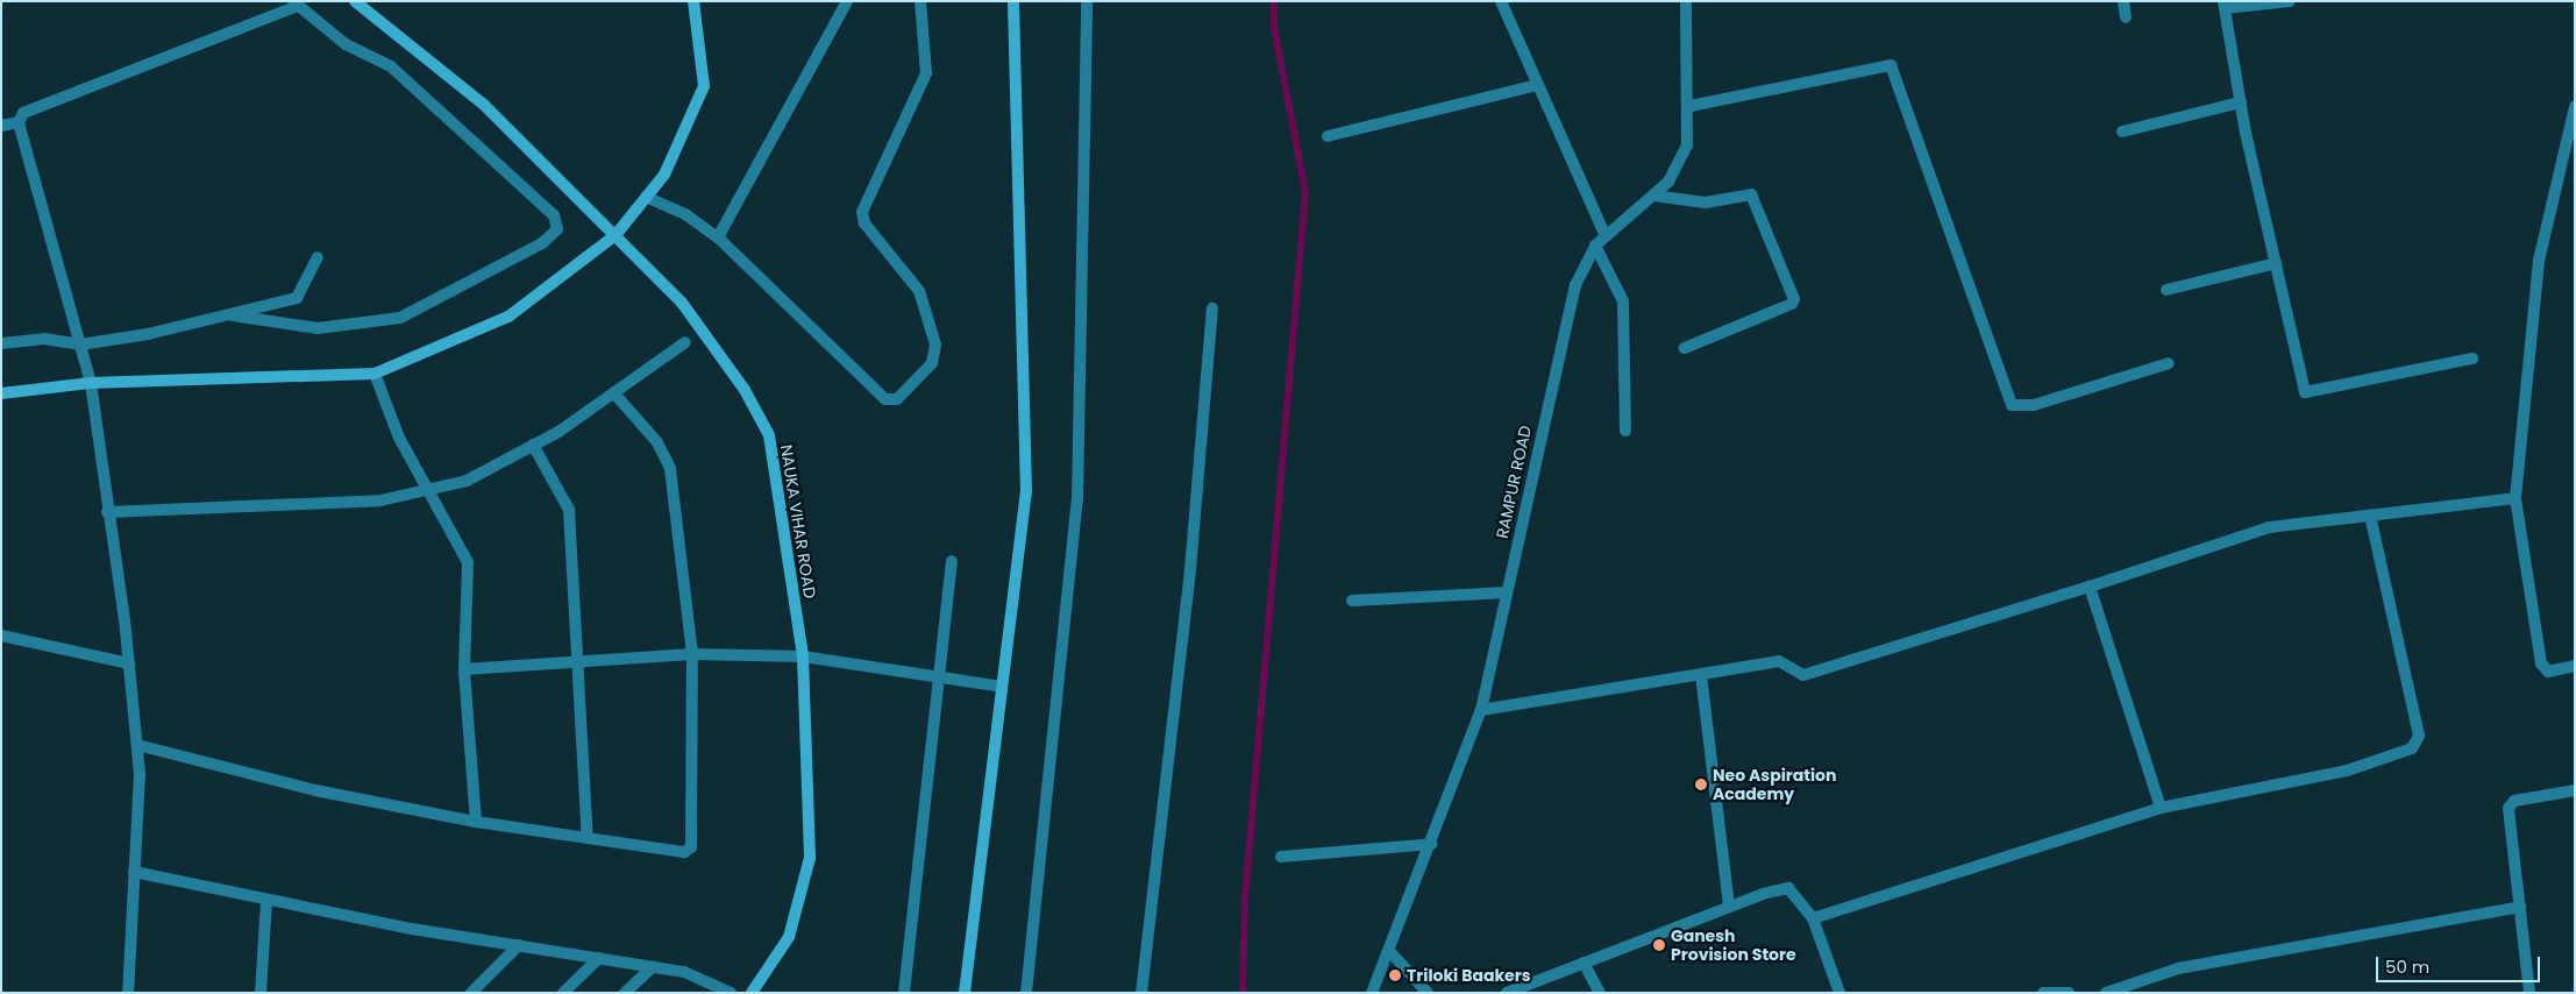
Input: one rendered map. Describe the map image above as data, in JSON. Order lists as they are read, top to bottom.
{
  "streets": {
    "street": ["RAMPUR ROAD", "NAUKA VIHAR ROAD"]
  },
  "places": ["Neo Aspiration Academy", "Ganesh Provision Store", "Triloki Baakers"],
  "scale_bar": "50 m"
}
